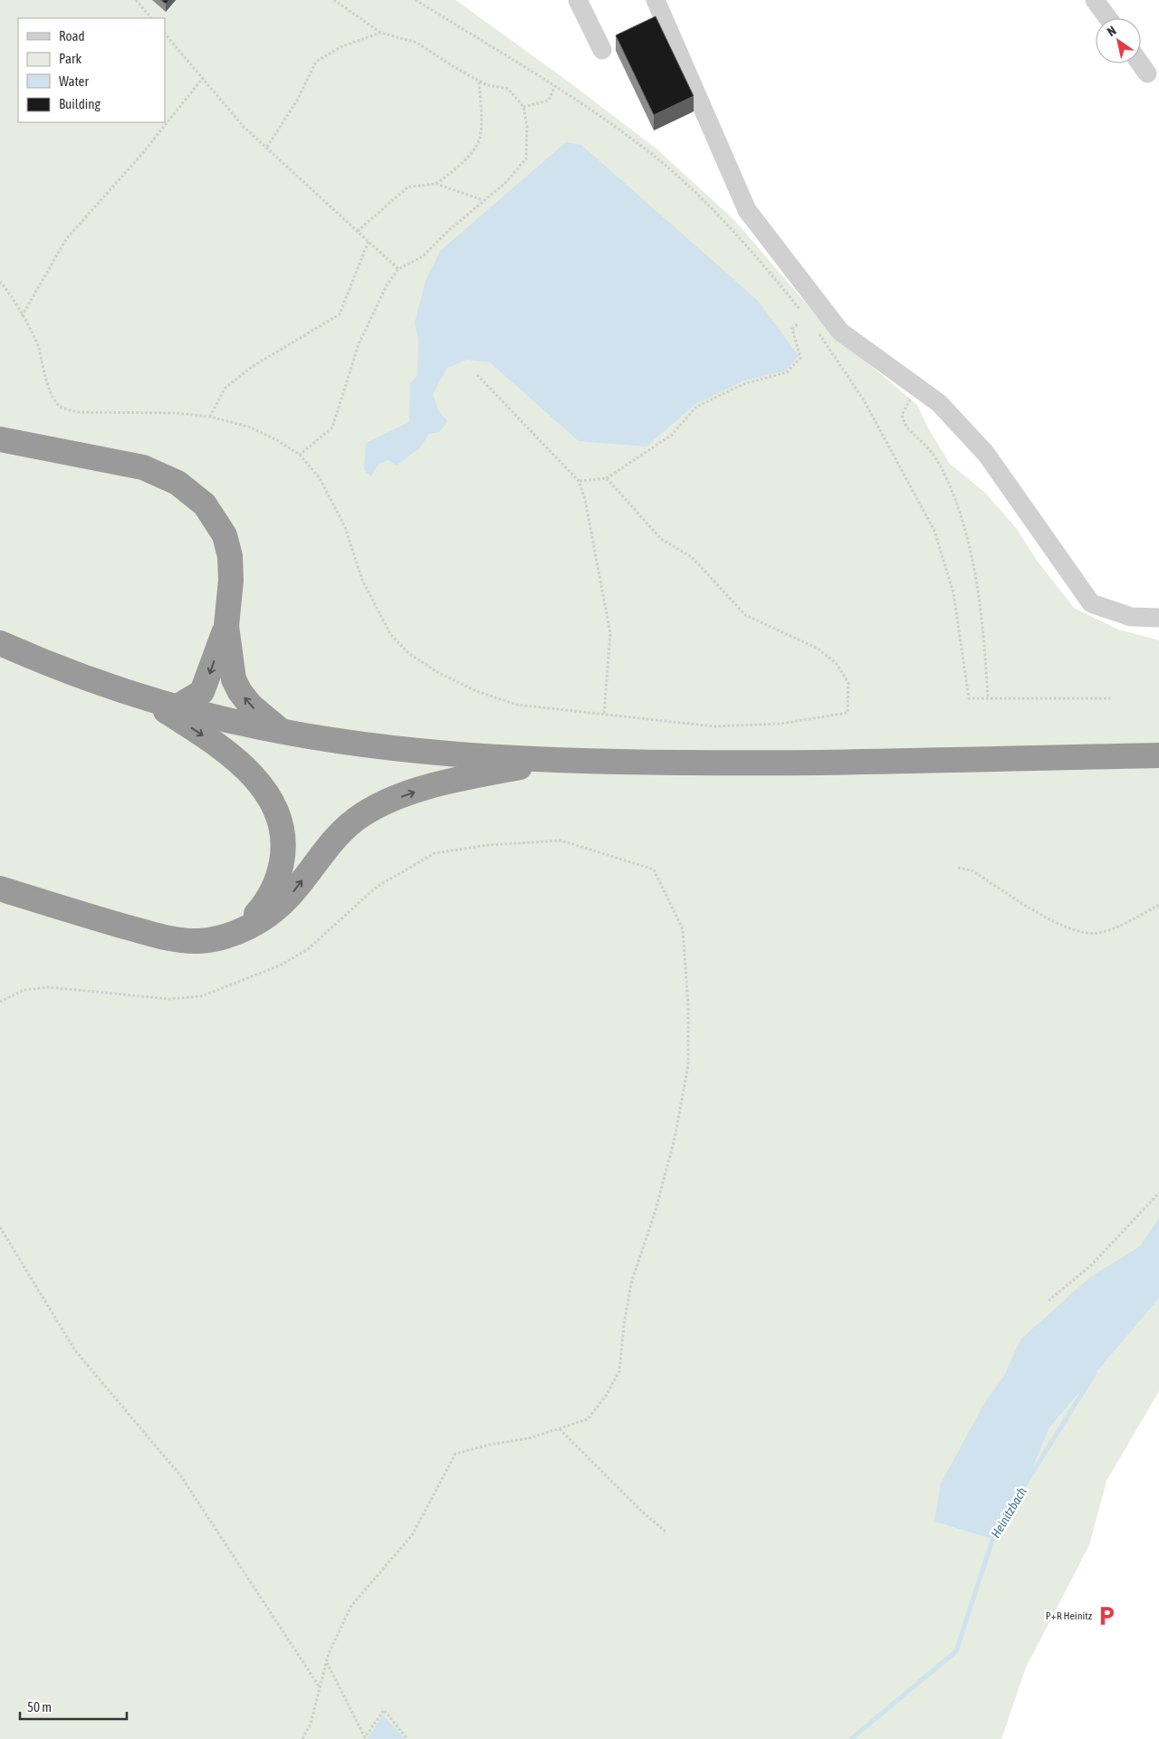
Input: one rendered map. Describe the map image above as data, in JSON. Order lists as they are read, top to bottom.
{
  "water": ["Heinitzbach"],
  "places": {
    "parking": ["P+R Heinitz"]
  },
  "legend": [
    "Road",
    "Park",
    "Water",
    "Building"
  ],
  "scale_bar": "50 m",
  "north": "top left"
}
